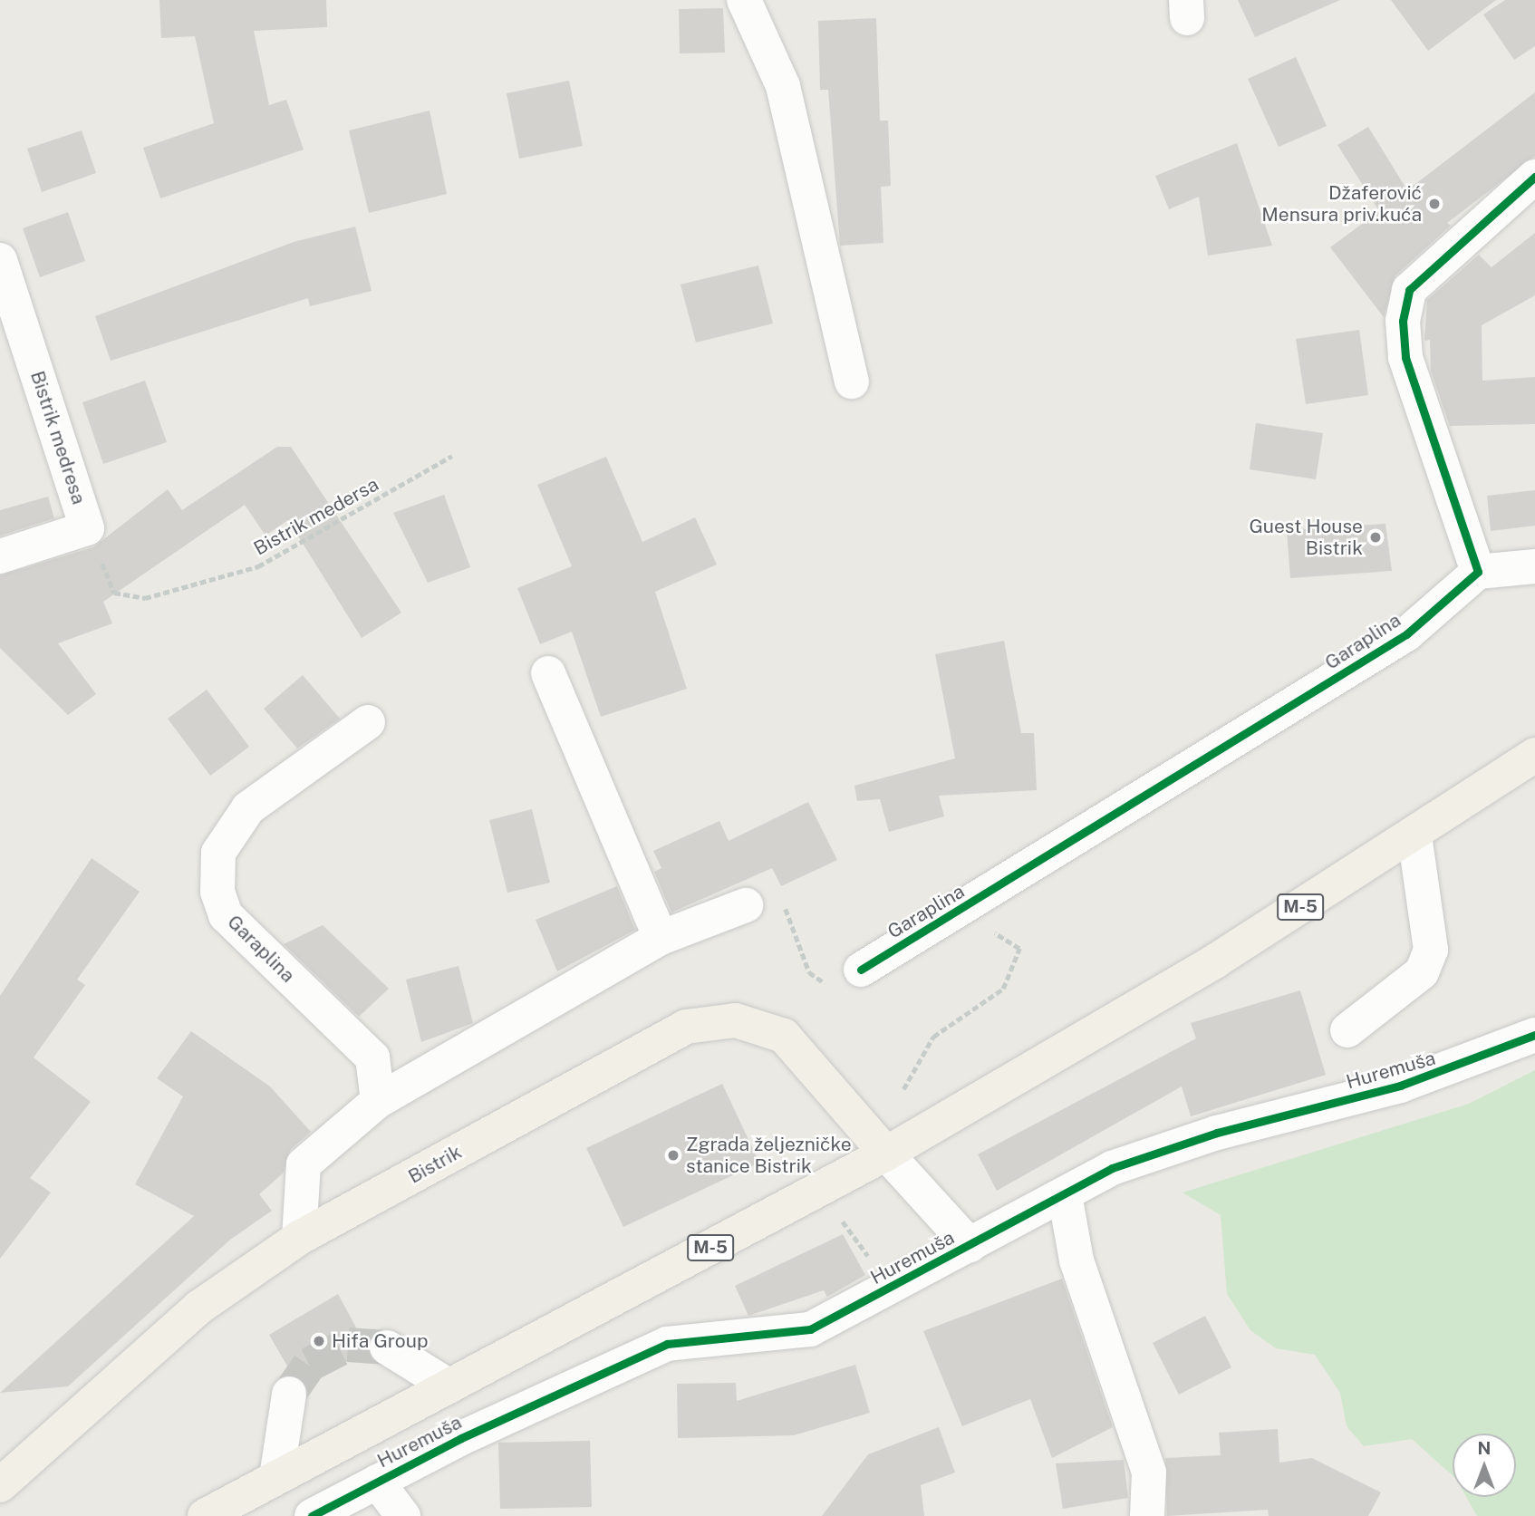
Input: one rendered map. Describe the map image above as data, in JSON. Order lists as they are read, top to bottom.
{
  "streets": {
    "main road": ["M-5", "Bistrik"],
    "street": ["Bistrik medresa", "Garaplina", "Huremuša"],
    "path": ["Bistrik medersa"]
  },
  "crossings": [
    ["M-5", "Huremuša"],
    ["M-5", "Bistrik"],
    ["Huremuša", "Bistrik"]
  ],
  "places": [
    "Džaferović Mensura priv.kuća",
    "Guest House Bistrik",
    "Zgrada željezničke stanice Bistrik",
    "Hifa Group"
  ],
  "north": "top"
}
